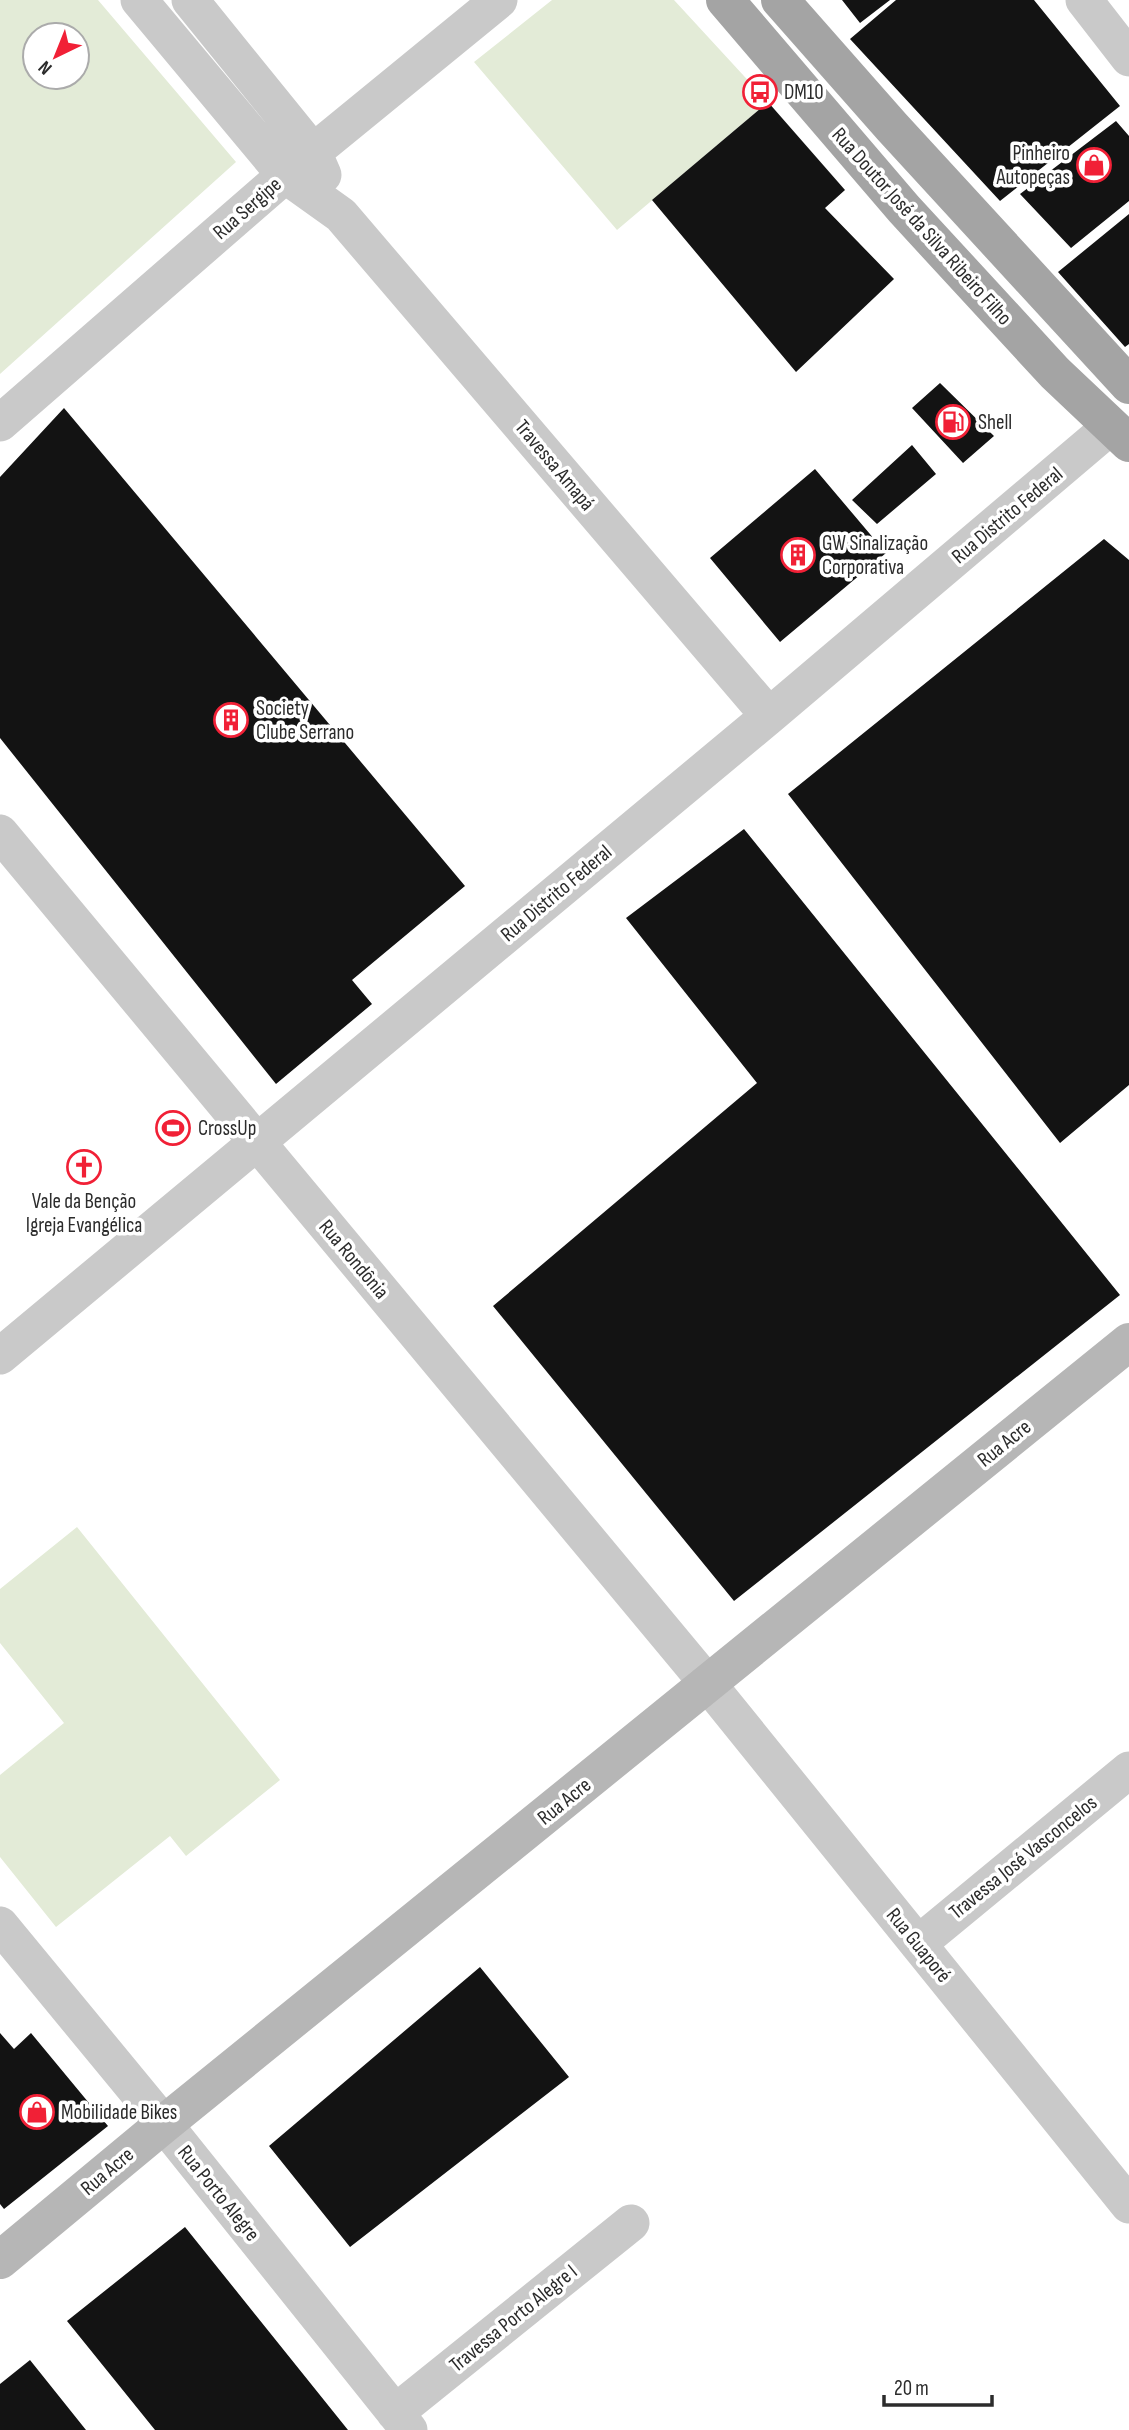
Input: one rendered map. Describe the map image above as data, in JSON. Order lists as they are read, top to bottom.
{
  "streets": {
    "main road": ["Rua Doutor José da Silva Ribeiro Filho", "Rua Acre"],
    "street": [
      "Rua Sergipe",
      "Travessa Amapá",
      "Rua Distrito Federal",
      "Rua Rondônia",
      "Travessa José Vasconcelos",
      "Rua Guaporé",
      "Rua Porto Alegre",
      "Travessa Porto Alegre I"
    ]
  },
  "crossings": [
    ["Rua Sergipe", "Travessa Amapá"],
    ["Rua Doutor José da Silva Ribeiro Filho", "Rua Distrito Federal"],
    ["Travessa Amapá", "Rua Distrito Federal"],
    ["Rua Distrito Federal", "Rua Rondônia"],
    ["Rua Rondônia", "Rua Acre"],
    ["Rua Rondônia", "Rua Guaporé"],
    ["Rua Acre", "Rua Guaporé"],
    ["Rua Acre", "Rua Porto Alegre"],
    ["Travessa José Vasconcelos", "Rua Guaporé"],
    ["Rua Porto Alegre", "Travessa Porto Alegre I"]
  ],
  "places": {
    "bus stop": ["DM10"],
    "shop": ["Pinheiro Autopeças", "Mobilidade Bikes"],
    "fuel station": ["Shell"],
    "building": ["GW Sinalização Corporativa", "Society Clube Serrano"],
    "sports": ["CrossUp"],
    "church": ["Vale da Benção Igreja Evangélica"]
  },
  "scale_bar": "20 m",
  "north": "bottom left"
}
